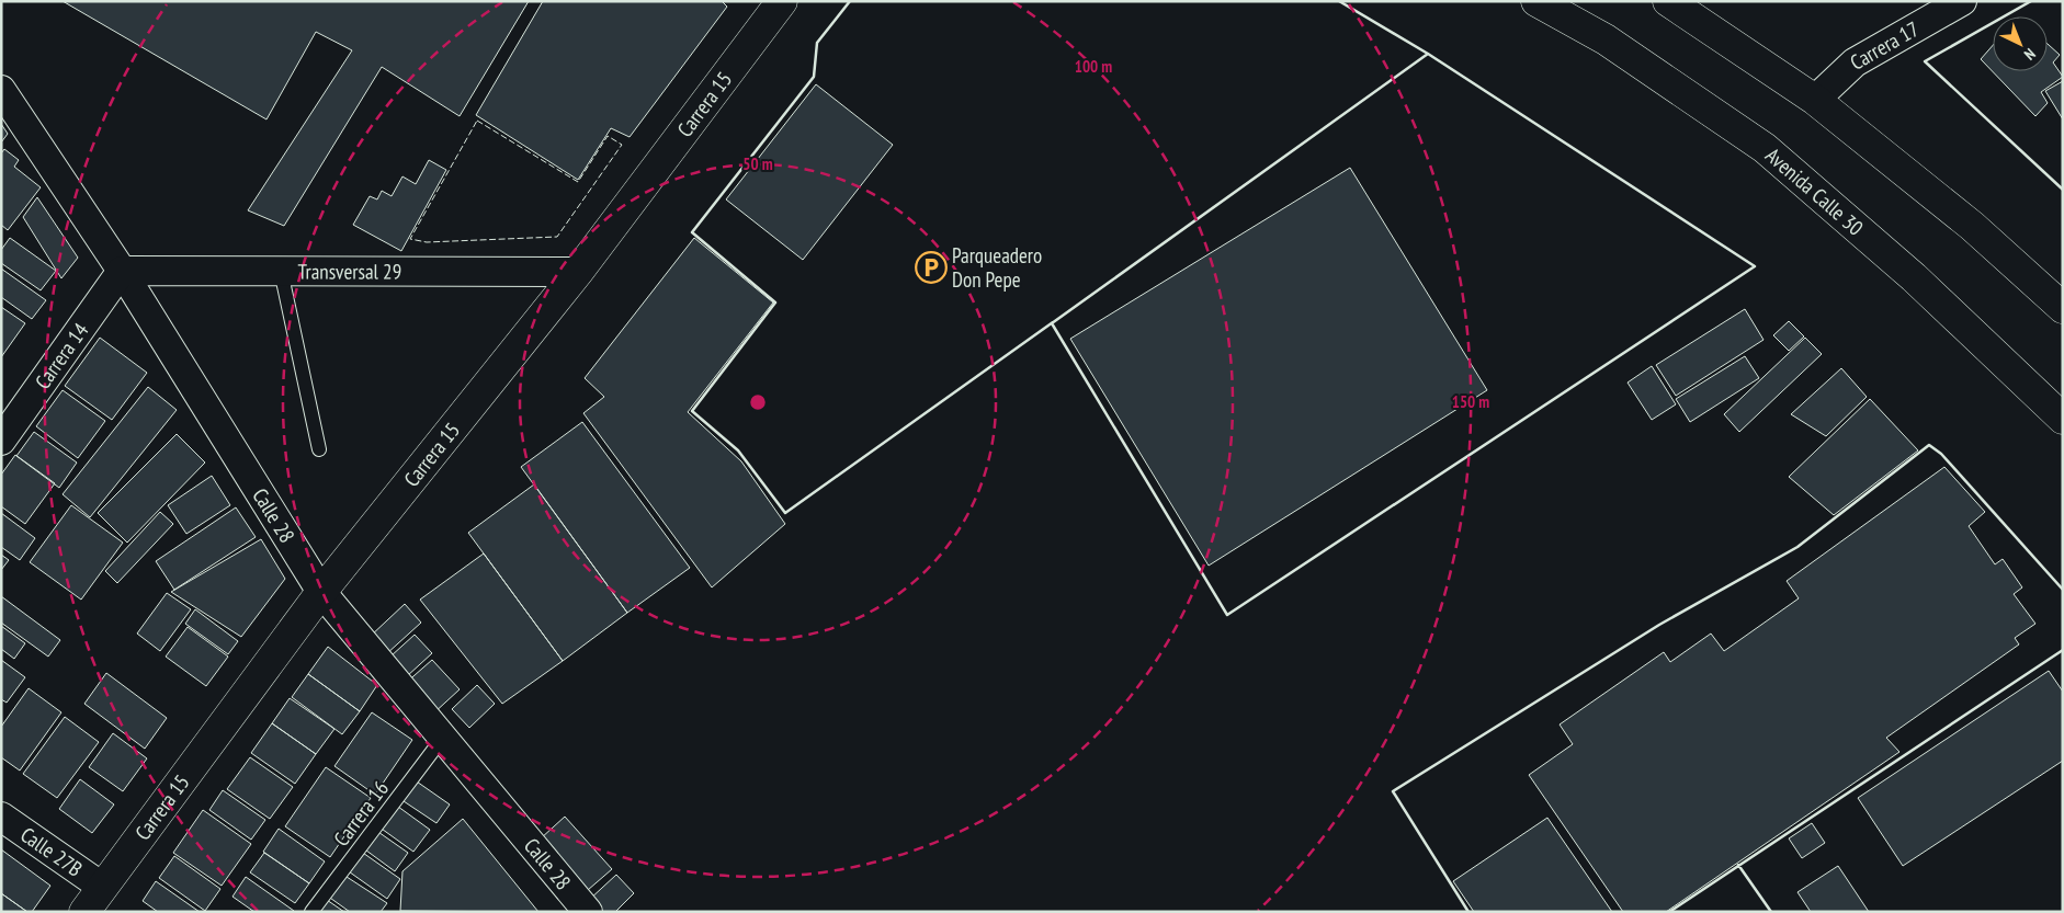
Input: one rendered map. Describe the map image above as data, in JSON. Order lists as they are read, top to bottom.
{
  "streets": {
    "main road": ["Carrera 15", "Avenida Calle 30"],
    "street": [
      "Carrera 17",
      "Transversal 29",
      "Carrera 14",
      "Calle 28",
      "Calle 27B"
    ],
    "lane": ["Carrera 16"]
  },
  "crossings": [
    ["Carrera 15", "Transversal 29"],
    ["Carrera 15", "Calle 28"],
    ["Carrera 15", "Calle 27B"],
    ["Transversal 29", "Carrera 14"],
    ["Transversal 29", "Calle 28"],
    ["Carrera 14", "Calle 28"],
    ["Calle 28", "Carrera 16"]
  ],
  "places": {
    "parking": ["Parqueadero Don Pepe"]
  },
  "north": "bottom right",
  "rings": ["100 m", "50 m", "150 m"]
}
